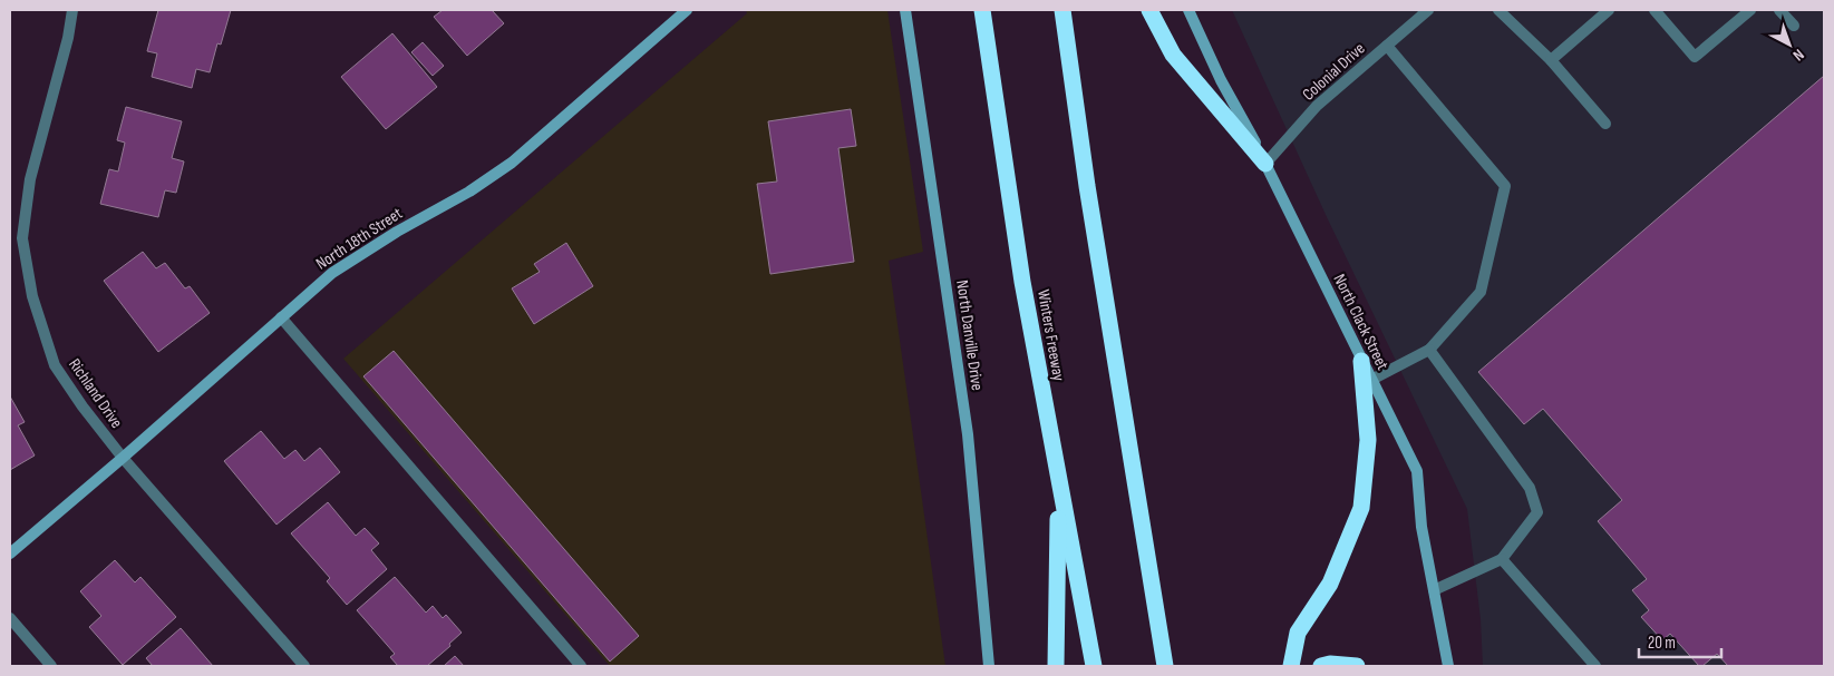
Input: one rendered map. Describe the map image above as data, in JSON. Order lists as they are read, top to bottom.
{
  "streets": {
    "highway": ["Winters Freeway"],
    "main road": ["North 18th Street", "North Clack Street", "North Danville Drive"],
    "street": ["Colonial Drive", "Richland Drive"]
  },
  "crossings": [
    ["Colonial Drive", "North Clack Street"],
    ["North 18th Street", "Richland Drive"]
  ],
  "scale_bar": "20 m",
  "north": "bottom right"
}
